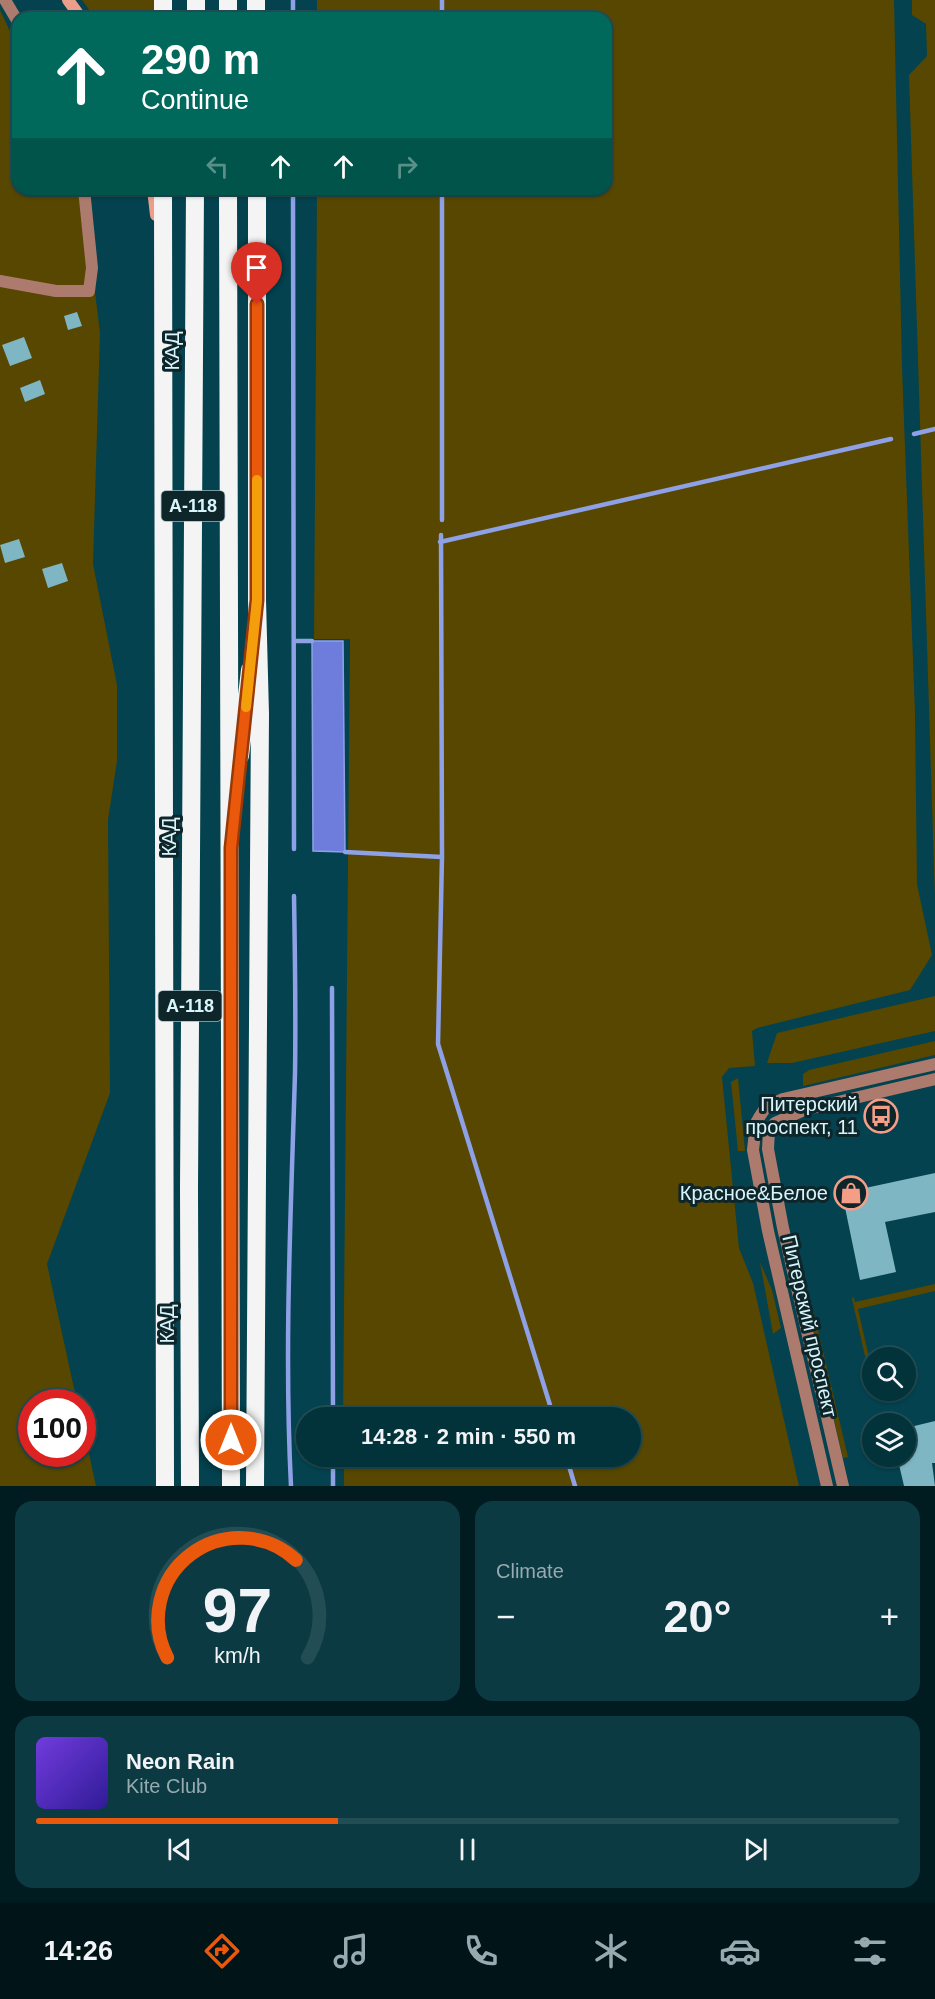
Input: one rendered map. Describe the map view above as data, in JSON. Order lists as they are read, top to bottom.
{
  "streets": {
    "highway": ["КАД", "А-118"],
    "street": ["Питерский проспект"]
  },
  "places": {
    "bus stop": ["Питерский проспект, 11"],
    "shop": ["Красное&Белое"]
  },
  "page": {
    "turn": ["290 m", "Continue"],
    "limit": "100",
    "trip": "14:28 · 2 min · 550 m",
    "tile": "Climate",
    "heat": ["−", "20°", "+"],
    "song": ["Neon Rain", "Kite Club"],
    "tabs": "14:26",
    "gauge": ["97", "km/h"]
  }
}
